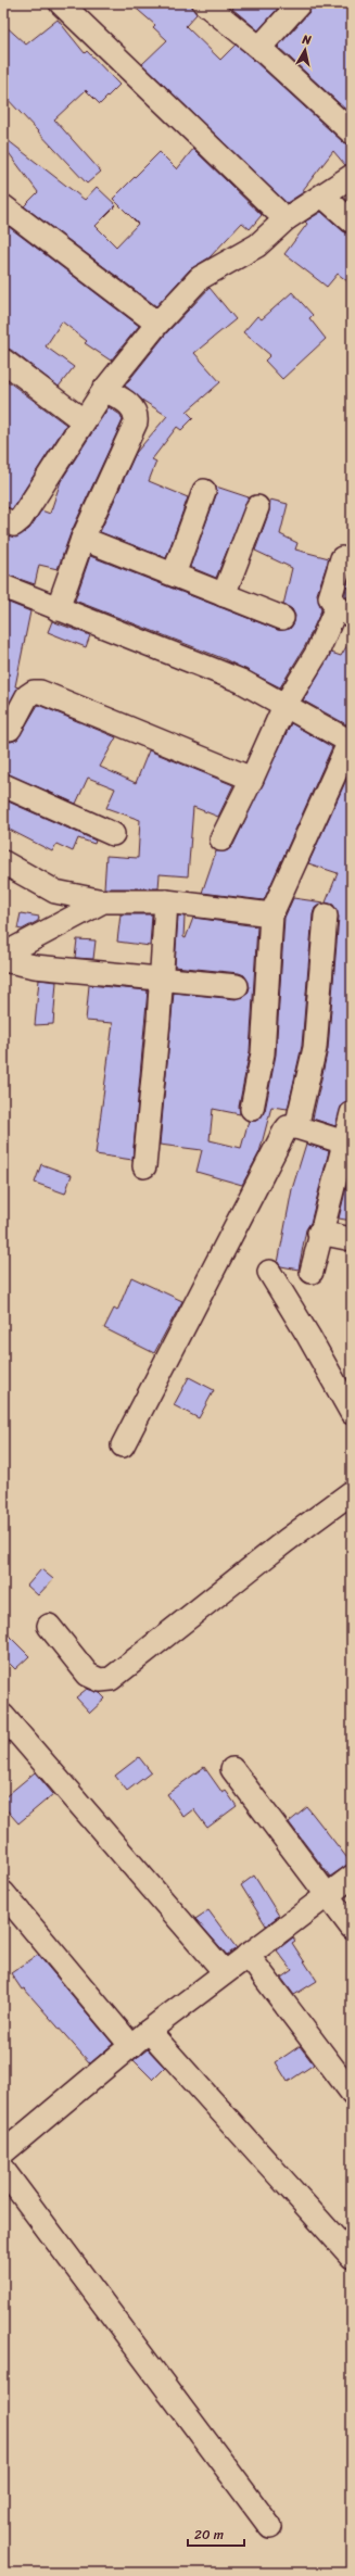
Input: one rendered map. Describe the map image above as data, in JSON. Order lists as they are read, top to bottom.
{
  "scale_bar": "20 m",
  "north": "top"
}
